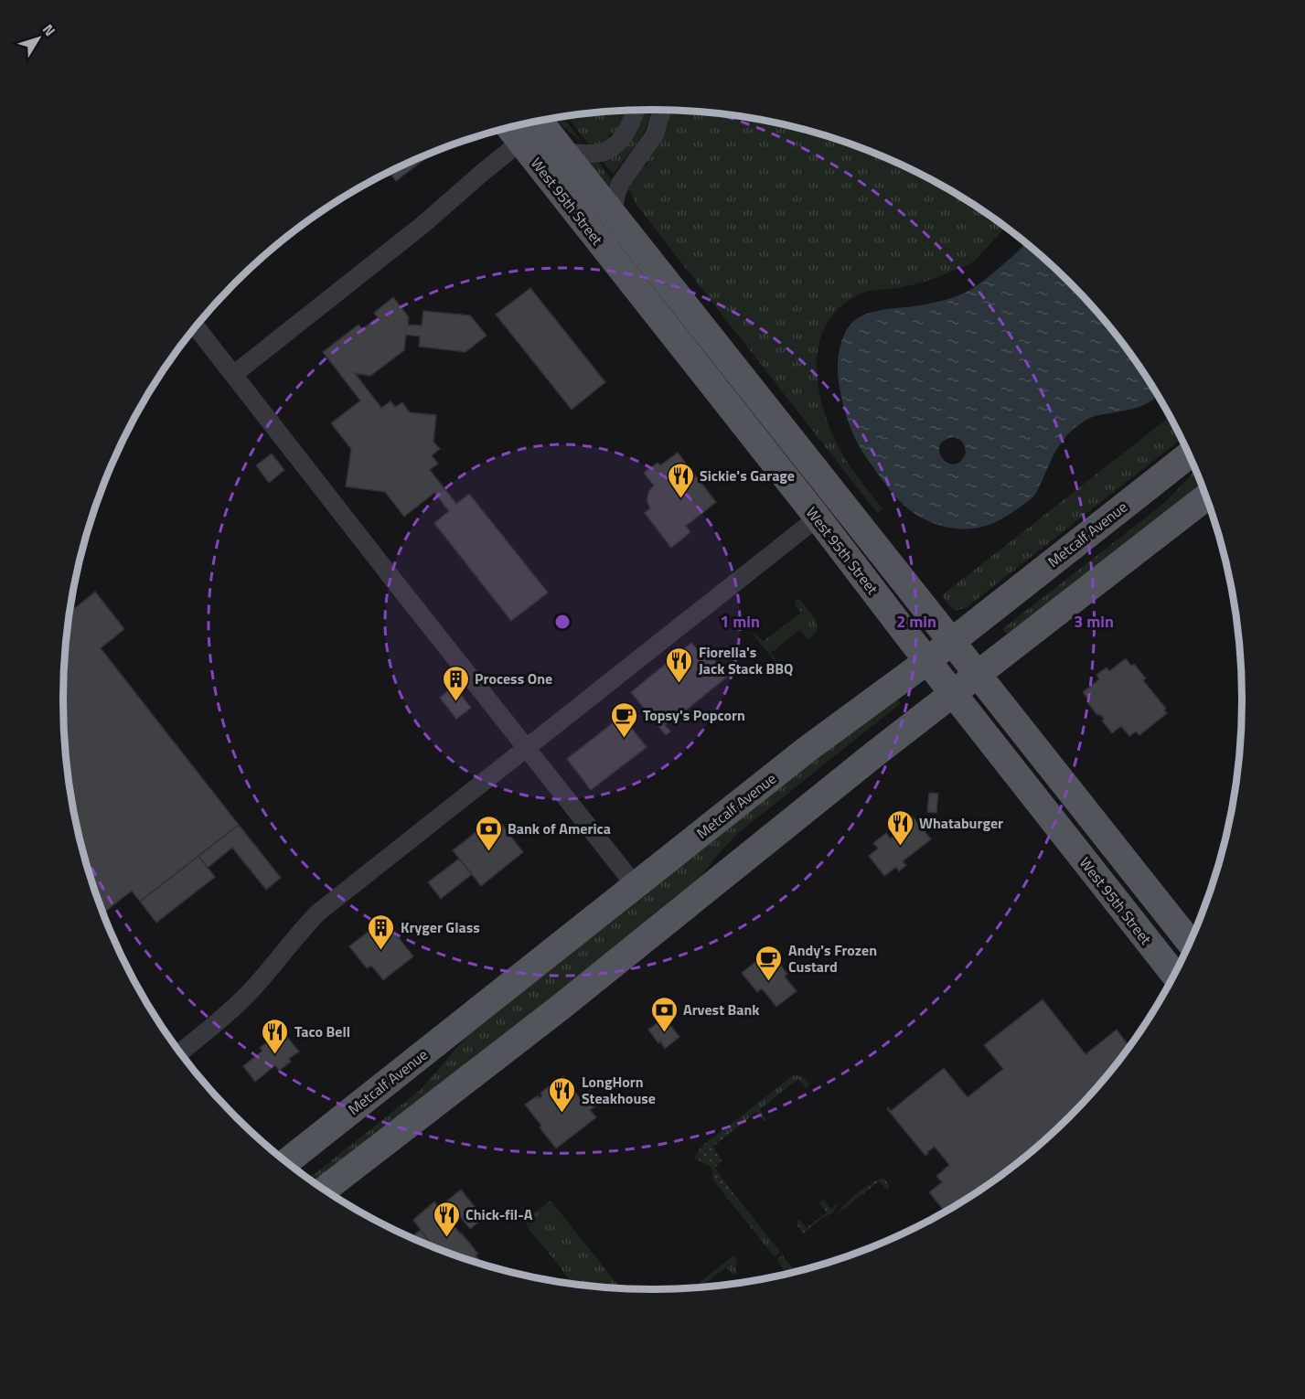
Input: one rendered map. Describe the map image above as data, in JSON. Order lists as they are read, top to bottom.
{
  "streets": {
    "main road": ["West 95th Street", "Metcalf Avenue"]
  },
  "crossings": [
    ["West 95th Street", "Metcalf Avenue"]
  ],
  "places": {
    "restaurant": [
      "Sickie's Garage",
      "Fiorella's Jack Stack BBQ",
      "Whataburger",
      "Taco Bell",
      "LongHorn Steakhouse",
      "Chick-fil-A"
    ],
    "building": ["Process One", "Kryger Glass"],
    "cafe": ["Topsy's Popcorn", "Andy's Frozen Custard"],
    "bank": ["Bank of America", "Arvest Bank"]
  },
  "north": "top right",
  "rings": ["1 min", "2 min", "3 min"]
}
